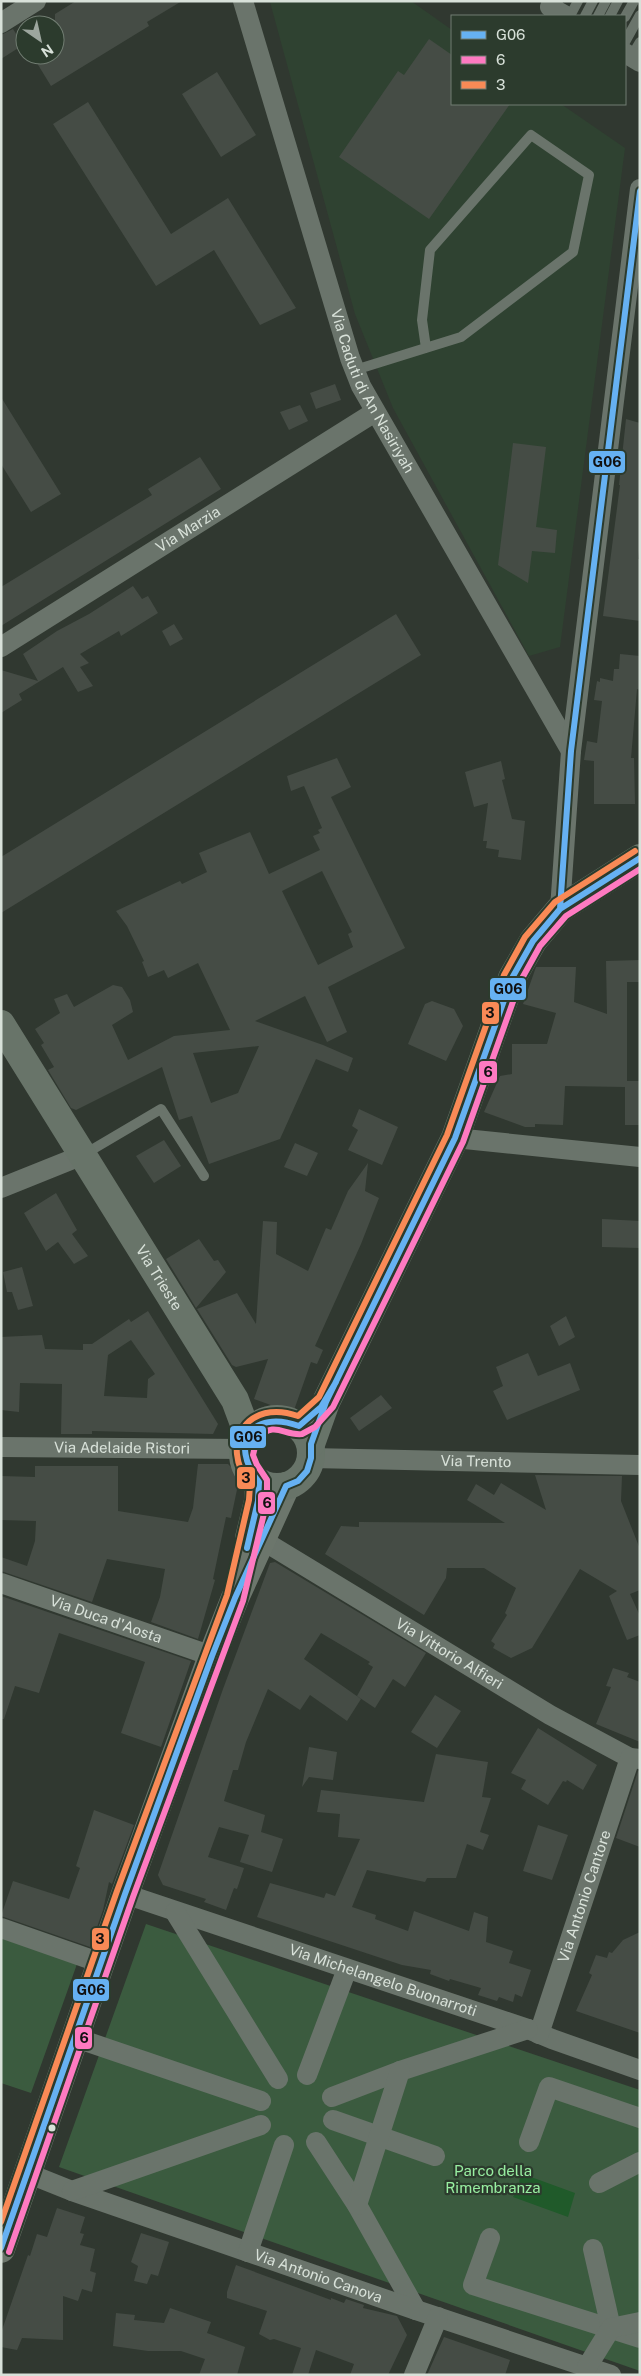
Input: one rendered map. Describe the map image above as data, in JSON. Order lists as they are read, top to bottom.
{
  "streets": {
    "main road": ["Via Trieste"],
    "street": [
      "Via Caduti di An Nasiriyah",
      "Via Marzia",
      "Via Adelaide Ristori",
      "Via Trento",
      "Via Duca d'Aosta",
      "Via Vittorio Alfieri",
      "Via Antonio Cantore",
      "Via Michelangelo Buonarroti",
      "Via Antonio Canova"
    ]
  },
  "crossings": [
    ["Via Caduti di An Nasiriyah", "Via Marzia"],
    ["Via Trieste", "Via Adelaide Ristori"],
    ["Via Trieste", "Via Trento"],
    ["Via Adelaide Ristori", "Via Trento"],
    ["Via Vittorio Alfieri", "Via Antonio Cantore"],
    ["Via Antonio Cantore", "Via Michelangelo Buonarroti"]
  ],
  "parks": ["Parco della Rimembranza"],
  "lines": ["transit line G06", "transit line 3", "transit line 6"],
  "legend": ["G06", "6", "3"],
  "north": "bottom right"
}
